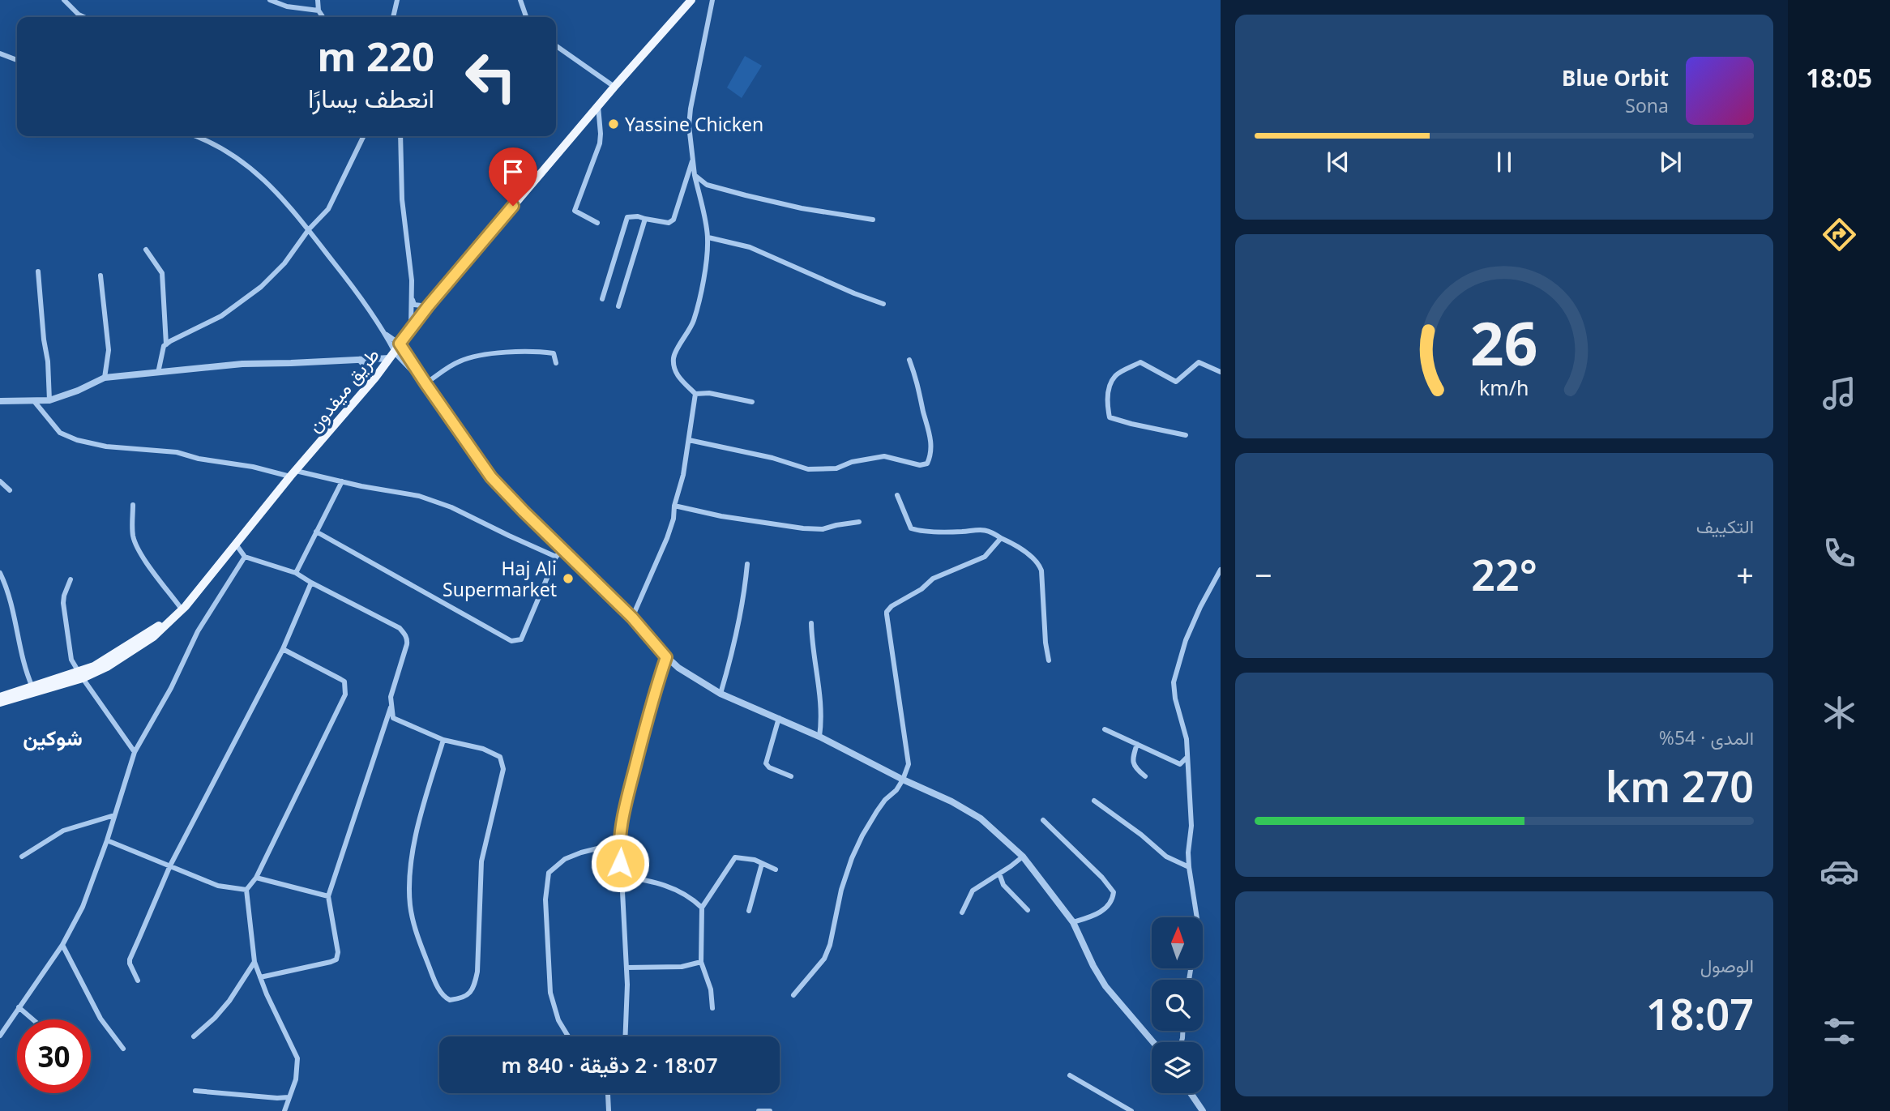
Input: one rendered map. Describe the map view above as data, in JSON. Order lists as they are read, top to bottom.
{
  "streets": {
    "main road": ["طريق ميفدون"]
  },
  "districts": ["شوكين"],
  "places": ["Yassine Chicken", "Haj Ali Supermarket"],
  "north": "top",
  "page": {
    "tabs": "18:05",
    "turn": ["220 m", "انعطف يسارًا"],
    "song": ["Blue Orbit", "Sona"],
    "tile": [
      "التكييف",
      ["المدى · 54%", "270 km"],
      ["الوصول", "18:07"]
    ],
    "heat": ["−", "22°", "+"],
    "limit": "30",
    "trip": "18:07 · 2 دقيقة · 840 m",
    "gauge": ["26", "km/h"]
  }
}
